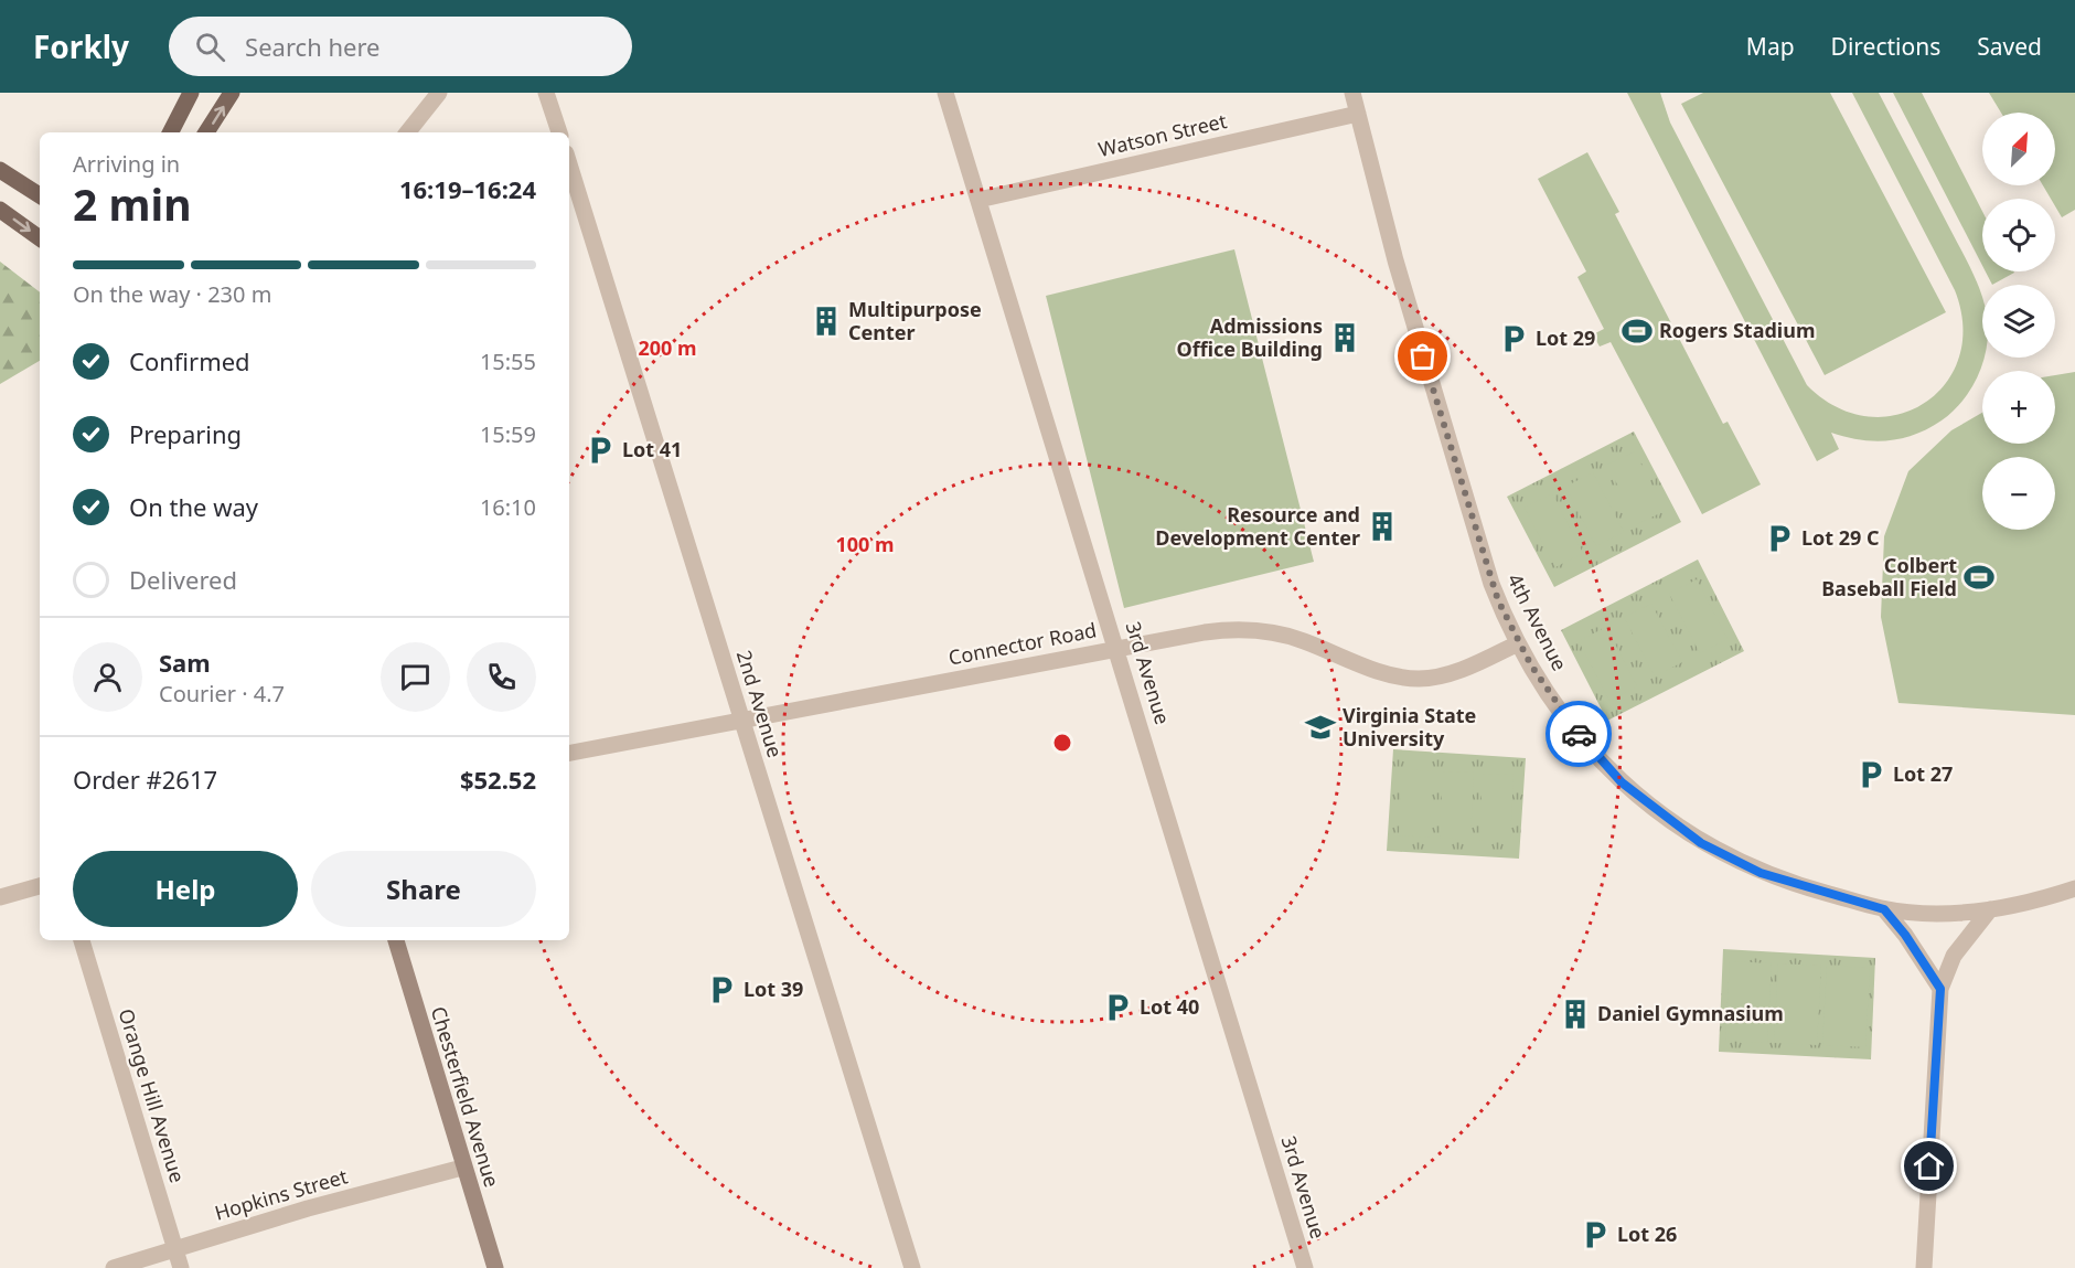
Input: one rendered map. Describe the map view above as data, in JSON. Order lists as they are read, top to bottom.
{
  "streets": {
    "main road": ["Chesterfield Avenue"],
    "street": [
      "Watson Street",
      "4th Avenue",
      "Connector Road",
      "3rd Avenue",
      "2nd Avenue",
      "Orange Hill Avenue",
      "Hopkins Street"
    ]
  },
  "crossings": [
    ["Watson Street", "4th Avenue"],
    ["Watson Street", "3rd Avenue"],
    ["4th Avenue", "Connector Road"],
    ["Connector Road", "3rd Avenue"],
    ["Connector Road", "2nd Avenue"],
    ["Orange Hill Avenue", "Hopkins Street"],
    ["Chesterfield Avenue", "Hopkins Street"]
  ],
  "places": {
    "building": [
      "Multipurpose Center",
      "Admissions Office Building",
      "Resource and Development Center",
      "Daniel Gymnasium"
    ],
    "sports": ["Rogers Stadium", "Colbert Baseball Field"],
    "parking": [
      "Lot 29",
      "Lot 41",
      "Lot 29 C",
      "Lot 27",
      "Lot 39",
      "Lot 40",
      "Lot 26"
    ],
    "school or university": ["Virginia State University"]
  },
  "north": "top right",
  "page": {
    "header": "Forkly",
    "search": "Search here",
    "nav": ["Map", "Directions", "Saved"],
    "map_buttons": ["+", "−"],
    "heading": ["2 min", "Arriving in", "16:19–16:24"],
    "panel": [
      "Sam",
      "Courier · 4.7",
      "Order #2617",
      "$52.52"
    ],
    "bar": "On the way · 230 m",
    "list": [
      ["Confirmed", "15:55"],
      ["Preparing", "15:59"],
      ["On the way", "16:10"],
      "Delivered"
    ],
    "buttons": ["Help", "Share"]
  },
  "rings": ["200 m", "100 m"]
}
